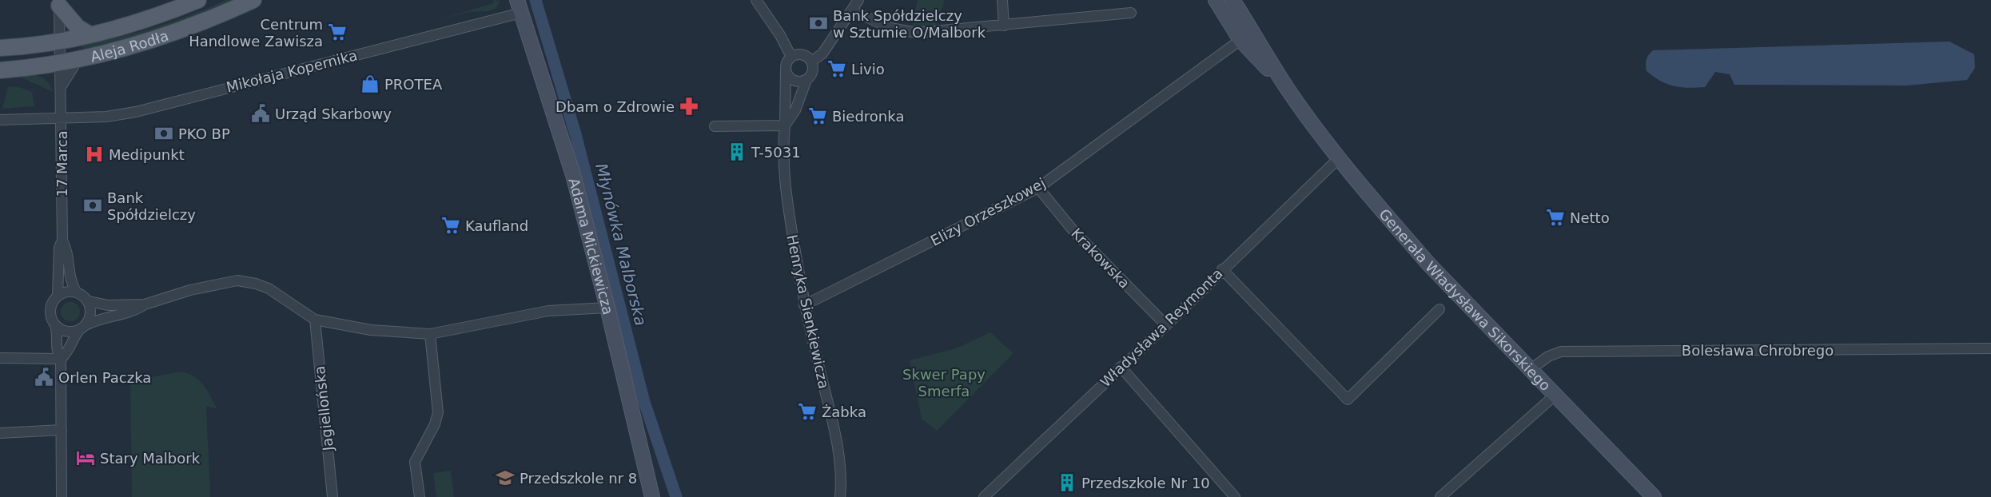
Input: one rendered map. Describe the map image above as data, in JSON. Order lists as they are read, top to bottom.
{
  "streets": {
    "main road": ["Aleja Rodła", "Adama Mickiewicza", "Generała Władysława Sikorskiego"],
    "street": [
      "Mikołaja Kopernika",
      "17 Marca",
      "Elizy Orzeszkowej",
      "Krakowska",
      "Henryka Sienkiewicza",
      "Władysława Reymonta",
      "Bolesława Chrobrego",
      "Jagiellońska"
    ]
  },
  "crossings": [
    ["Aleja Rodła", "17 Marca"],
    ["Mikołaja Kopernika", "17 Marca"],
    ["Mikołaja Kopernika", "Adama Mickiewicza"],
    ["Elizy Orzeszkowej", "Krakowska"],
    ["Elizy Orzeszkowej", "Generała Władysława Sikorskiego"],
    ["Elizy Orzeszkowej", "Henryka Sienkiewicza"],
    ["Krakowska", "Władysława Reymonta"],
    ["Generała Władysława Sikorskiego", "Władysława Reymonta"],
    ["Generała Władysława Sikorskiego", "Bolesława Chrobrego"]
  ],
  "water": ["Młynówka Malborska"],
  "parks": ["Skwer Papy Smerfa"],
  "places": {
    "bank": ["Bank Spółdzielczy w Sztumie O/Malbork", "PKO BP", "Bank Spółdzielczy"],
    "supermarket": [
      "Centrum Handlowe Zawisza",
      "Livio",
      "Biedronka",
      "Netto",
      "Kaufland",
      "Żabka"
    ],
    "shop": ["PROTEA"],
    "pharmacy": ["Dbam o Zdrowie"],
    "public building": ["Urząd Skarbowy", "Orlen Paczka"],
    "building": ["T-5031", "Przedszkole Nr 10"],
    "hospital": ["Medipunkt"],
    "hotel": ["Stary Malbork"],
    "school or university": ["Przedszkole nr 8"]
  }
}
